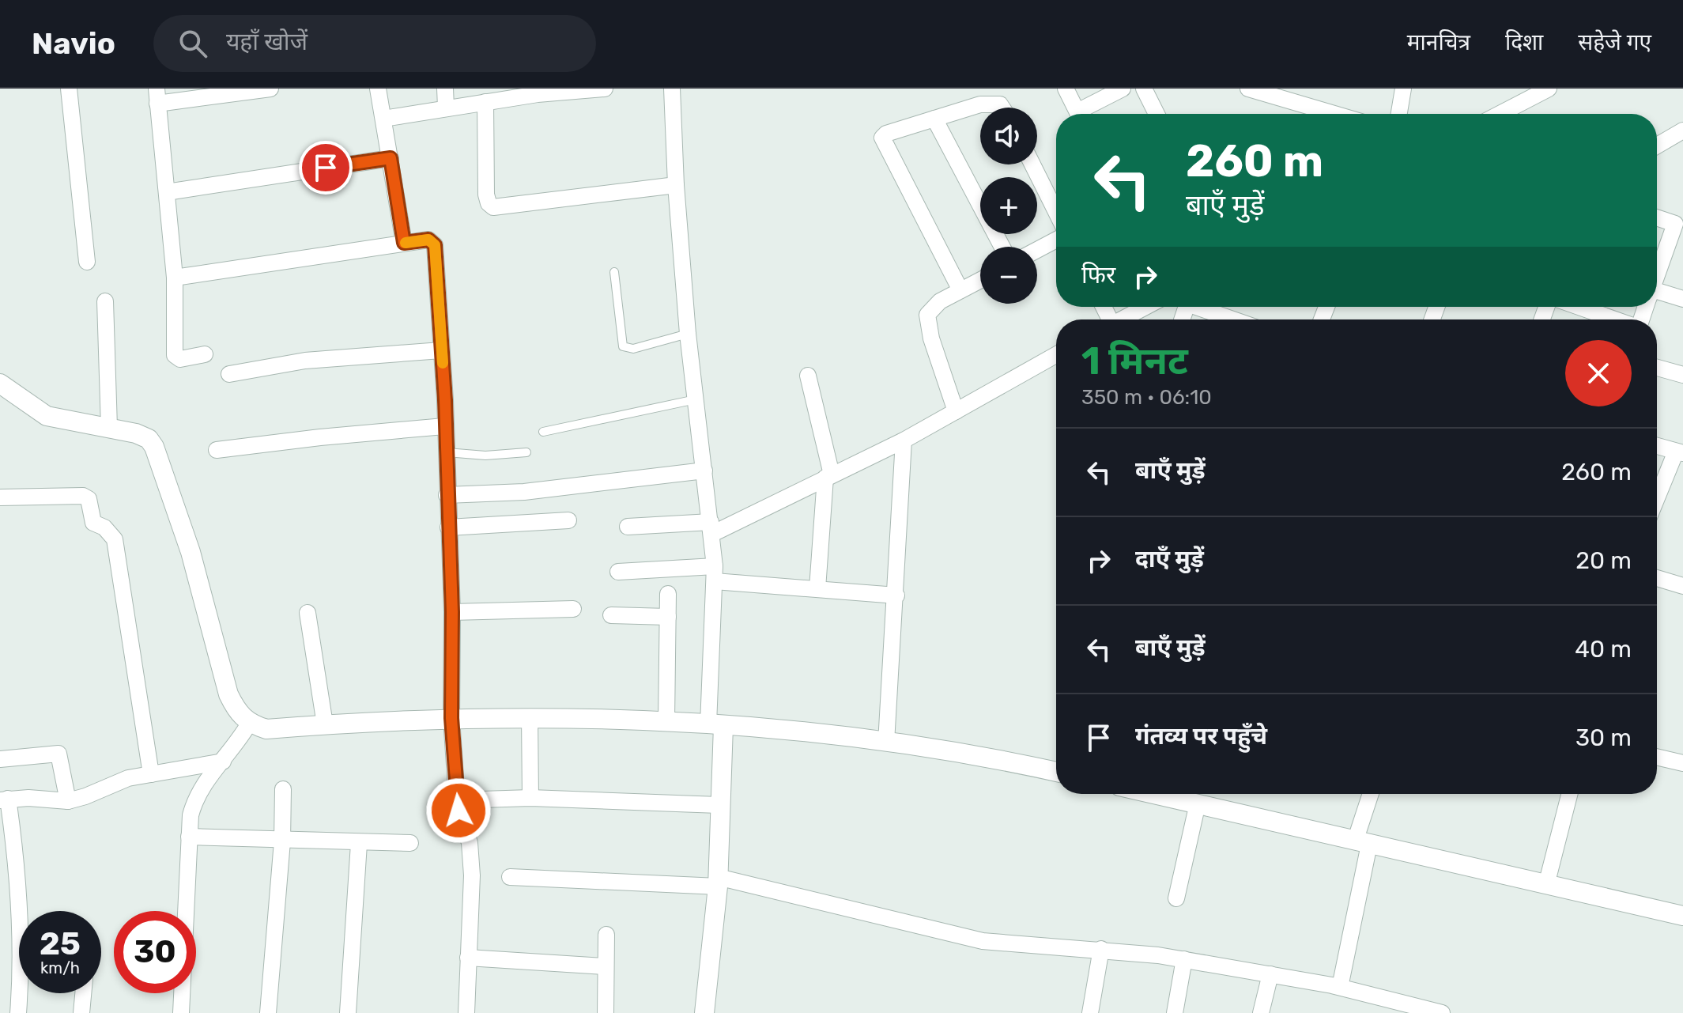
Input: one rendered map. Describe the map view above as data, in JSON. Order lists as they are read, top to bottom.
{
  "page": {
    "header": "Navio",
    "search": "यहाँ खोजें",
    "nav": ["मानचित्र", "दिशा", "सहेजे गए"],
    "map_buttons": ["+", "−"],
    "turn": ["260 m", "बाएँ मुड़ें"],
    "then": "फिर",
    "heading": ["1 मिनट", "350 m · 06:10"],
    "list": [
      {
        "name": "बाएँ मुड़ें",
        "value": "260 m"
      },
      {
        "name": "दाएँ मुड़ें",
        "value": "20 m"
      },
      {
        "name": "बाएँ मुड़ें",
        "value": "40 m"
      },
      {
        "name": "गंतव्य पर पहुँचे",
        "value": "30 m"
      }
    ],
    "speed": "25 km/h",
    "limit": "30"
  }
}
